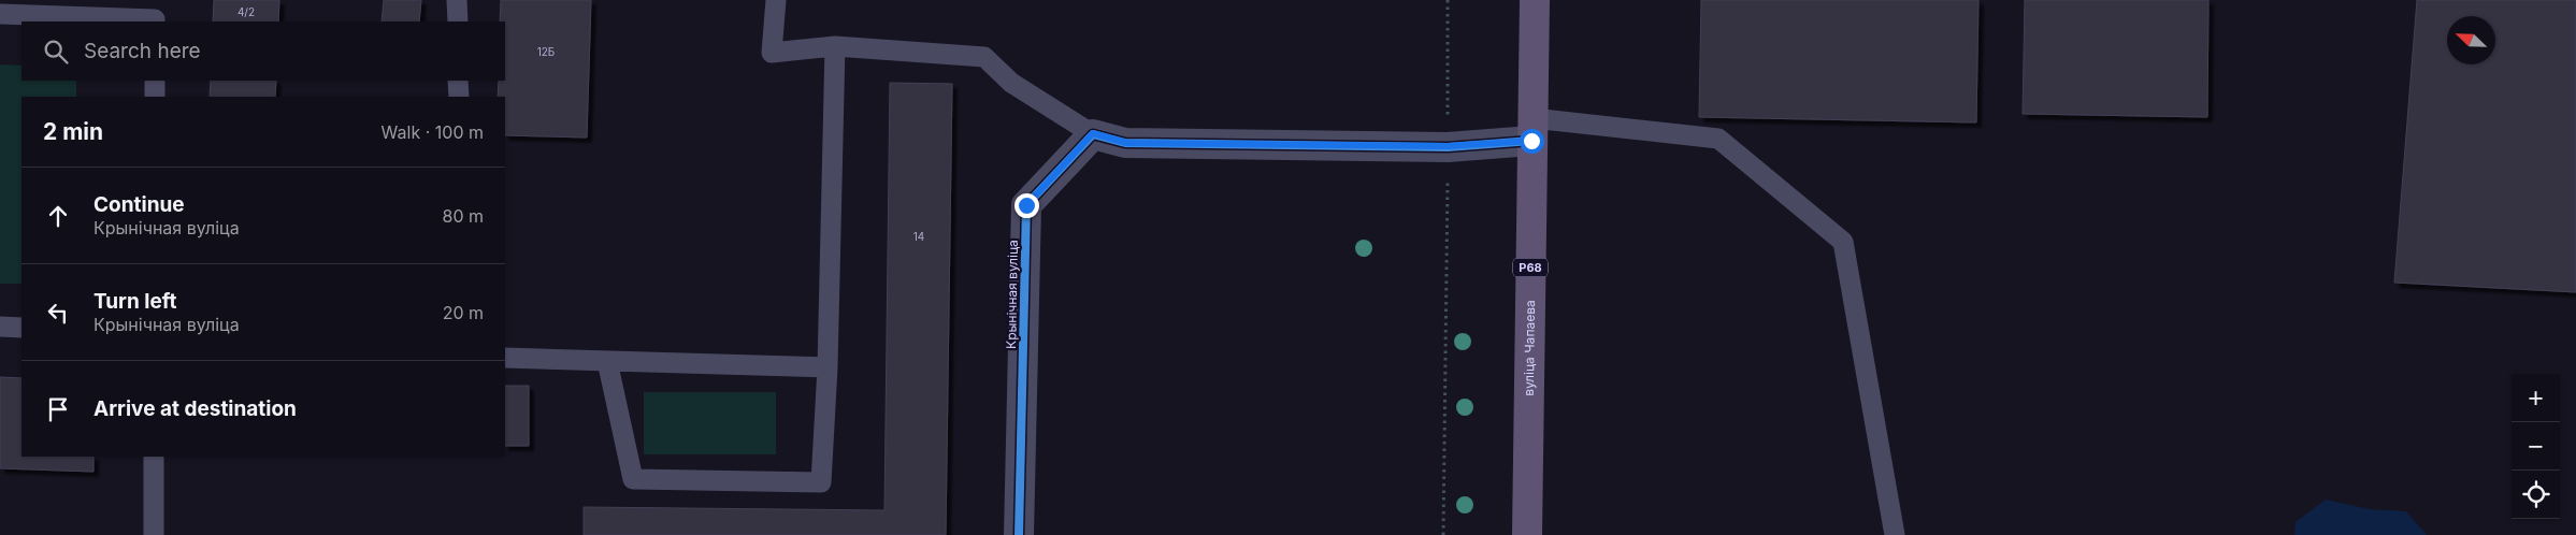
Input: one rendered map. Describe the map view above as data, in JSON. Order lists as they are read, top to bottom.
{
  "streets": {
    "main road": ["Р68", "вуліца Чапаева"],
    "street": ["Крынічная вуліца"]
  },
  "house_numbers": ["4/2", "12Б", "14"],
  "north": "top left",
  "page": {
    "search": "Search here",
    "heading": ["2 min", "Walk · 100 m"],
    "list": [
      ["Continue", "Крынічная вуліца", "80 m"],
      ["Turn left", "Крынічная вуліца", "20 m"],
      "Arrive at destination"
    ],
    "map_buttons": ["+", "−"]
  }
}
